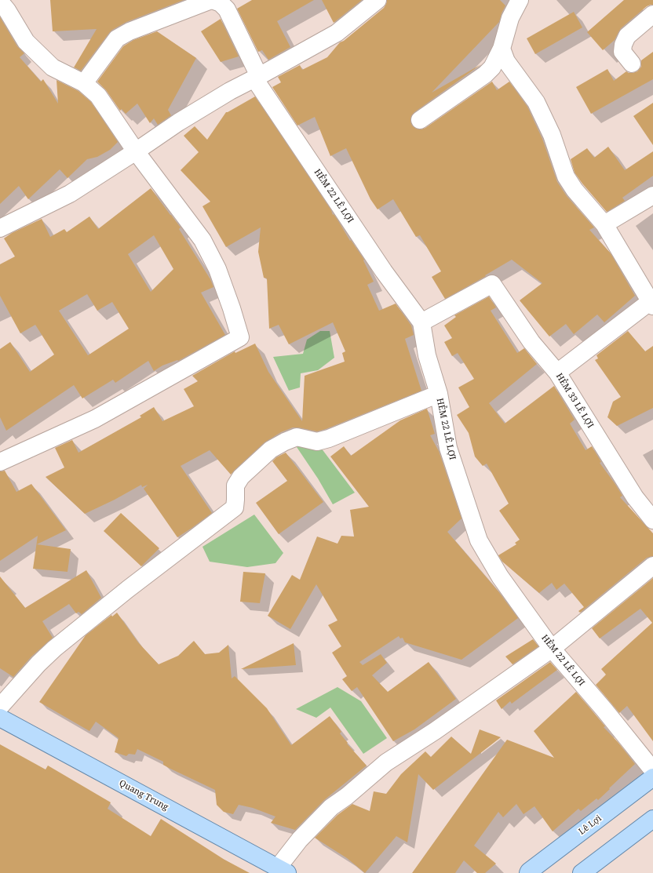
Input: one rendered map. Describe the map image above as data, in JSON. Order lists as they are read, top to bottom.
{
  "streets": {
    "main road": ["Quang Trung", "Lê Lợi"],
    "street": ["HẺM 22 LÊ LỢI", "HẺM 33 LÊ LỢI"]
  },
  "crossings": [
    ["HẺM 22 LÊ LỢI", "HẺM 33 LÊ LỢI"]
  ]
}
